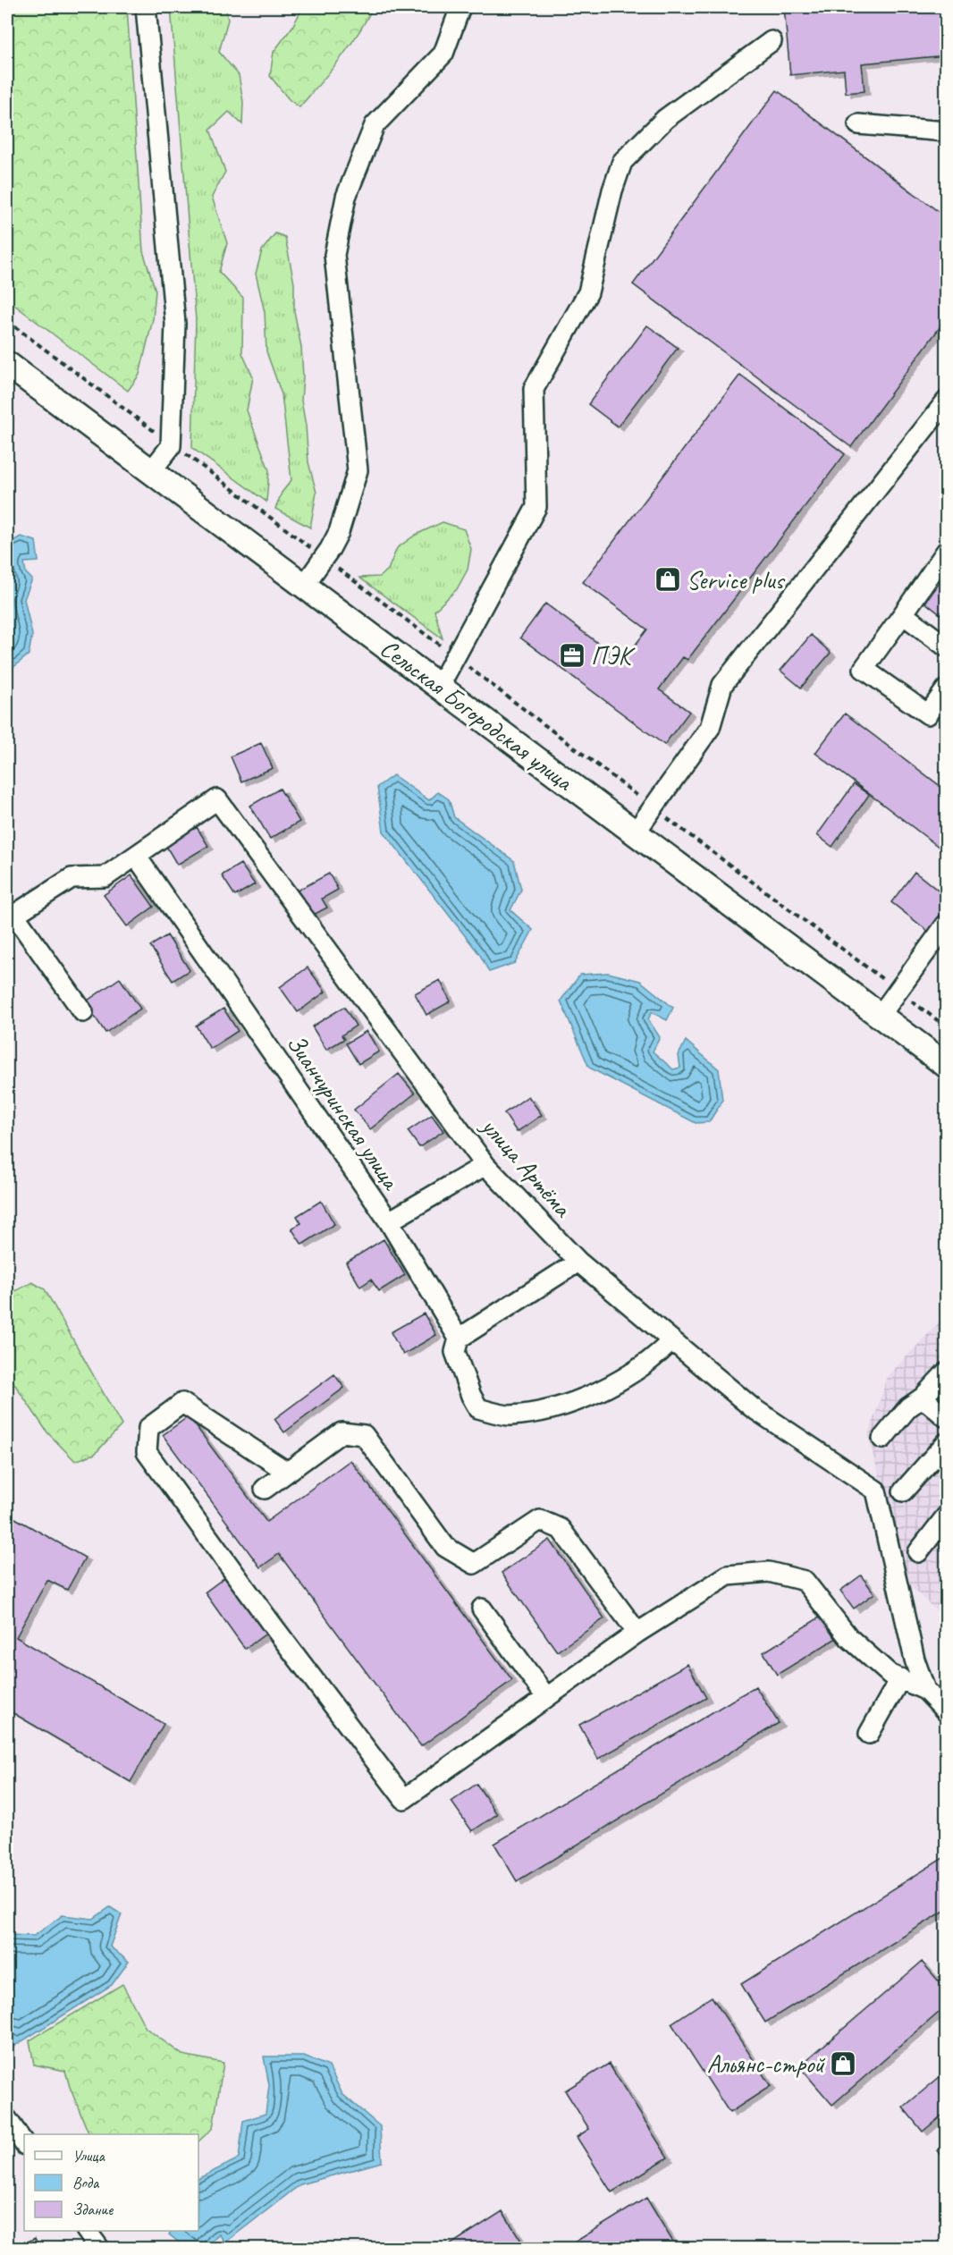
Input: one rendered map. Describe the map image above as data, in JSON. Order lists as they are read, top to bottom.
{
  "streets": {
    "main road": ["Сельская Богородская улица"],
    "street": ["Зианчуринская улица", "улица Артёма"]
  },
  "crossings": [
    ["Зианчуринская улица", "улица Артёма"]
  ],
  "places": {
    "shop": ["Service plus", "Альянс-строй"],
    "office": ["ПЭК"]
  },
  "legend": ["Улица", "Вода", "Здание"]
}
